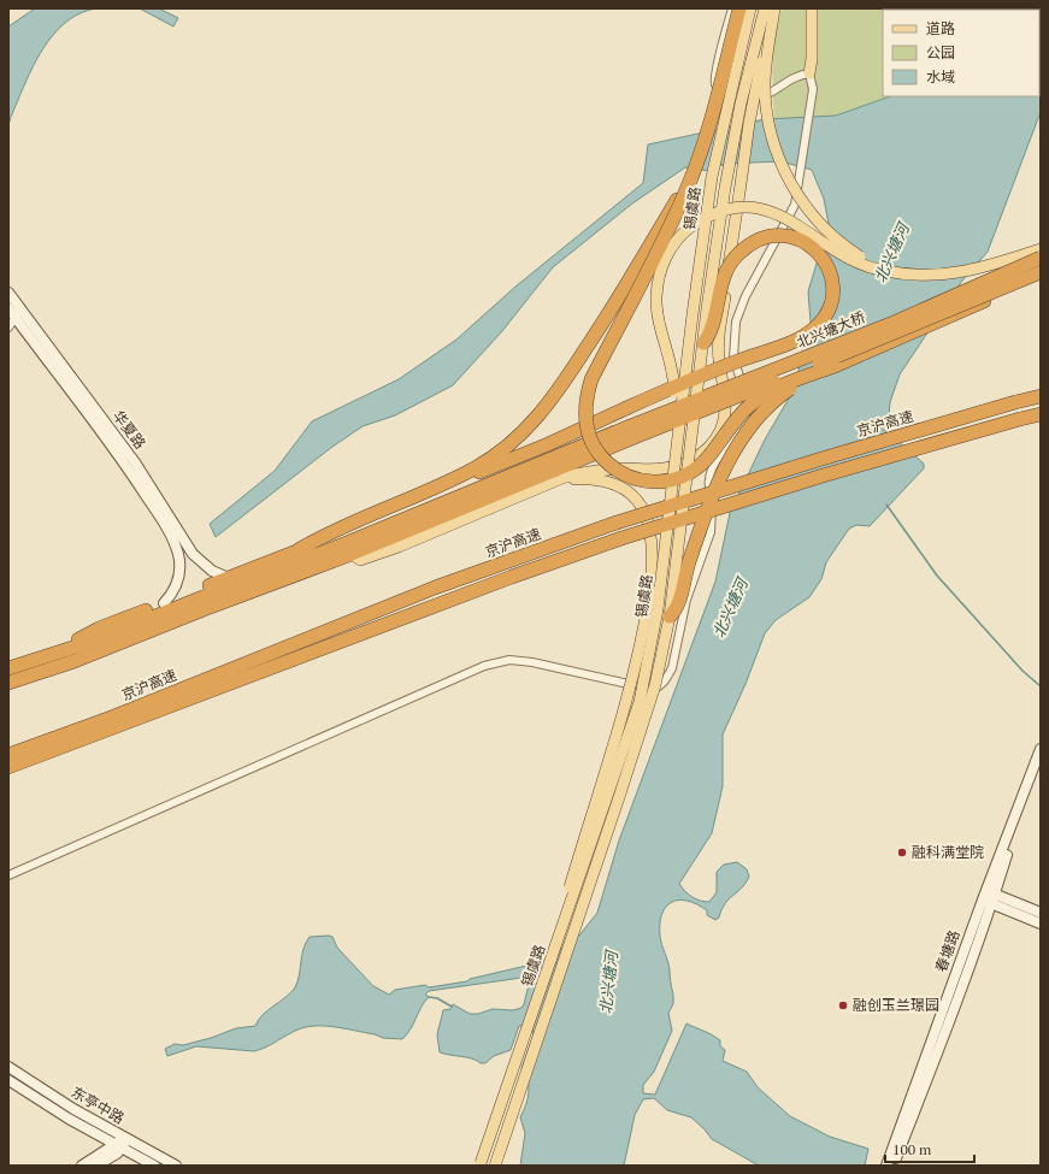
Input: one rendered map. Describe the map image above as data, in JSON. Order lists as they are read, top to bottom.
{
  "streets": {
    "highway": ["北兴塘大桥", "京沪高速"],
    "main road": ["锡虞路"],
    "street": ["华夏路", "春塘路", "东亭中路"]
  },
  "water": ["北兴塘河"],
  "places": ["融科满堂院", "融创玉兰璟园"],
  "legend": ["道路", "公园", "水域"],
  "scale_bar": "100 m"
}
